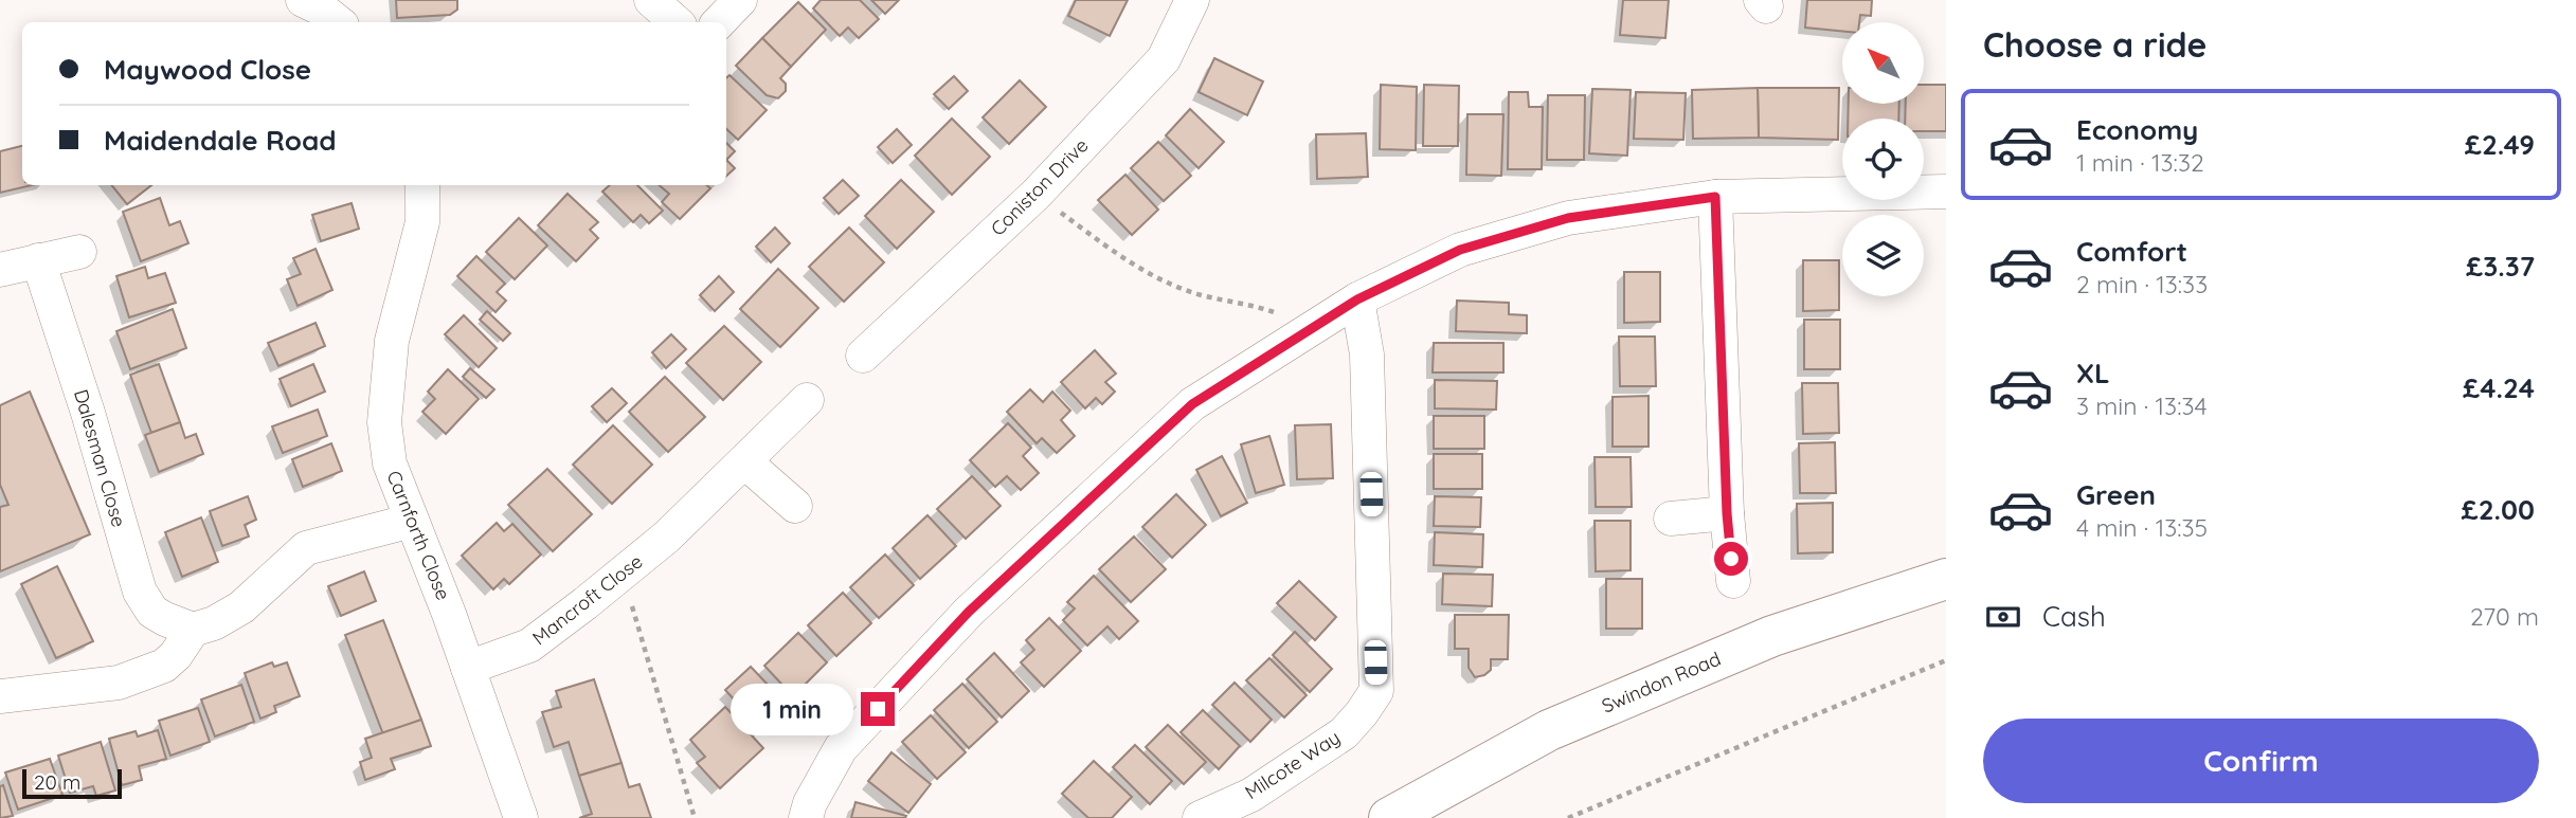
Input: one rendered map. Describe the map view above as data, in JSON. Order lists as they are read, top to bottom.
{
  "streets": {
    "main road": ["Swindon Road"],
    "street": [
      "Coniston Drive",
      "Dalesman Close",
      "Carnforth Close",
      "Mancroft Close",
      "Milcote Way"
    ]
  },
  "crossings": [
    ["Carnforth Close", "Mancroft Close"]
  ],
  "scale_bar": "20 m",
  "north": "top left",
  "page": {
    "heading": "Choose a ride",
    "banner": ["Maywood Close", "Maidendale Road"],
    "list": [
      {
        "name": "Economy",
        "note": "1 min · 13:32",
        "value": "£2.49"
      },
      {
        "name": "Comfort",
        "note": "2 min · 13:33",
        "value": "£3.37"
      },
      {
        "name": "XL",
        "note": "3 min · 13:34",
        "value": "£4.24"
      },
      {
        "name": "Green",
        "note": "4 min · 13:35",
        "value": "£2.00"
      }
    ],
    "pay": ["Cash", "270 m"],
    "bubble": "1 min",
    "buttons": "Confirm",
    "scale": "20 m"
  }
}
